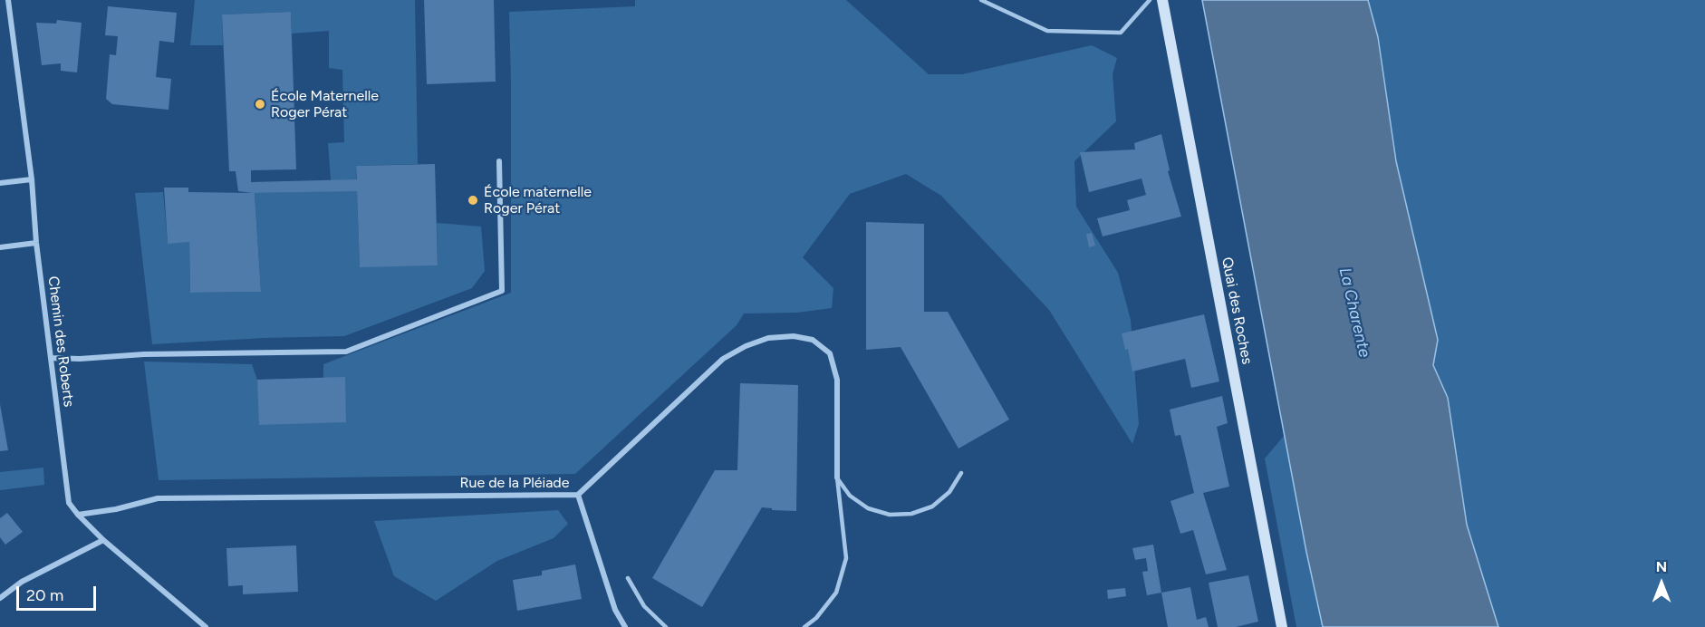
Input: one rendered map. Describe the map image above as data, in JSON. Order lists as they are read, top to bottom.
{
  "streets": {
    "street": ["Quai des Roches", "Chemin des Roberts", "Rue de la Pléiade"]
  },
  "crossings": [
    ["Chemin des Roberts", "Rue de la Pléiade"]
  ],
  "water": ["La Charente"],
  "places": ["École Maternelle Roger Pérat", "École maternelle Roger Pérat"],
  "scale_bar": "20 m",
  "north": "top"
}
